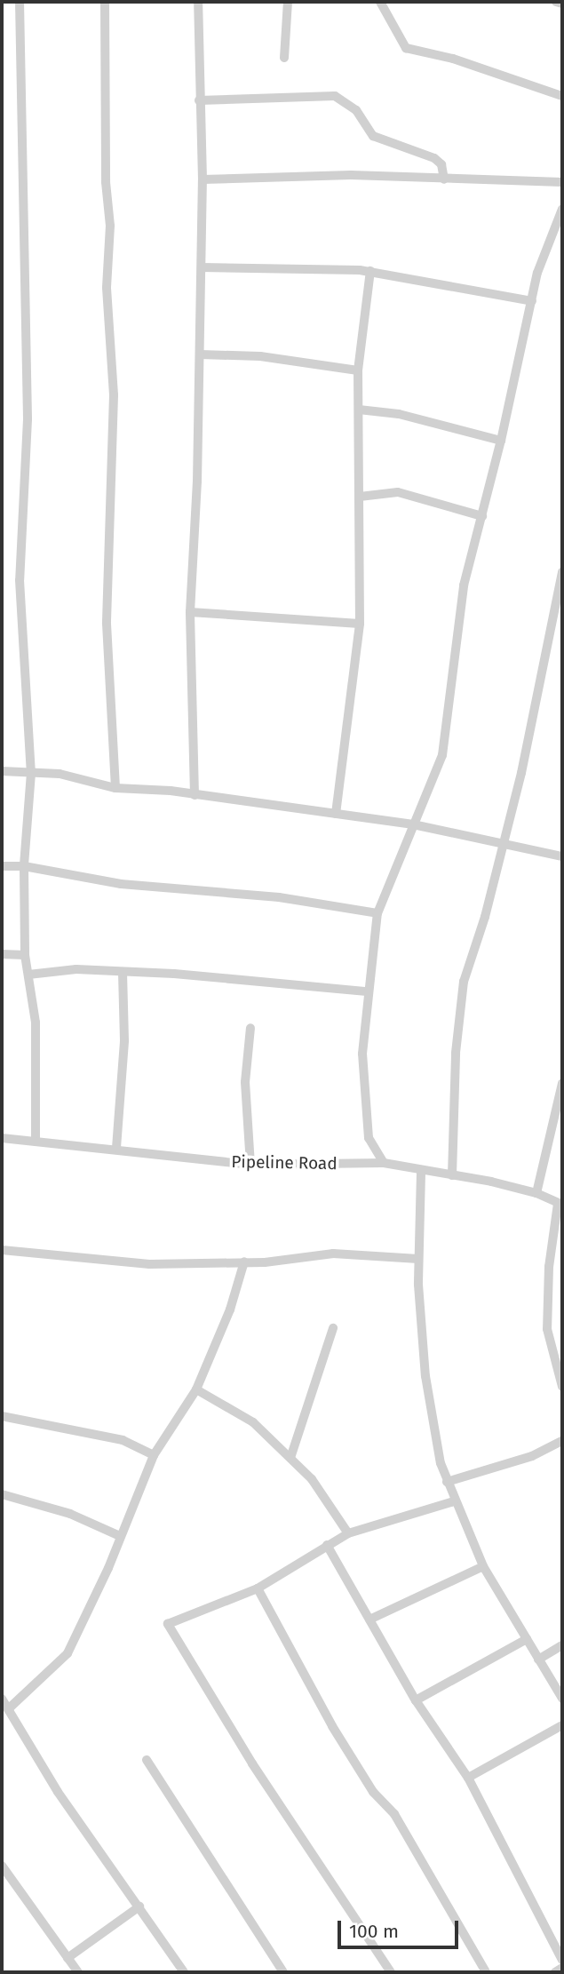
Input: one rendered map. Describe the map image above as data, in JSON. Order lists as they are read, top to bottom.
{
  "streets": {
    "street": ["Pipeline Road"]
  },
  "scale_bar": "100 m"
}
